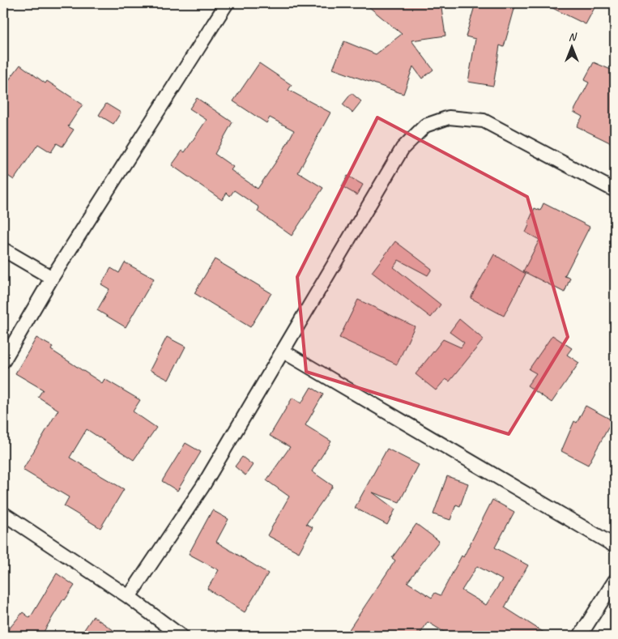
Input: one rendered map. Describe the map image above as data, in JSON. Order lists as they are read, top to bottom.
{
  "north": "top"
}
